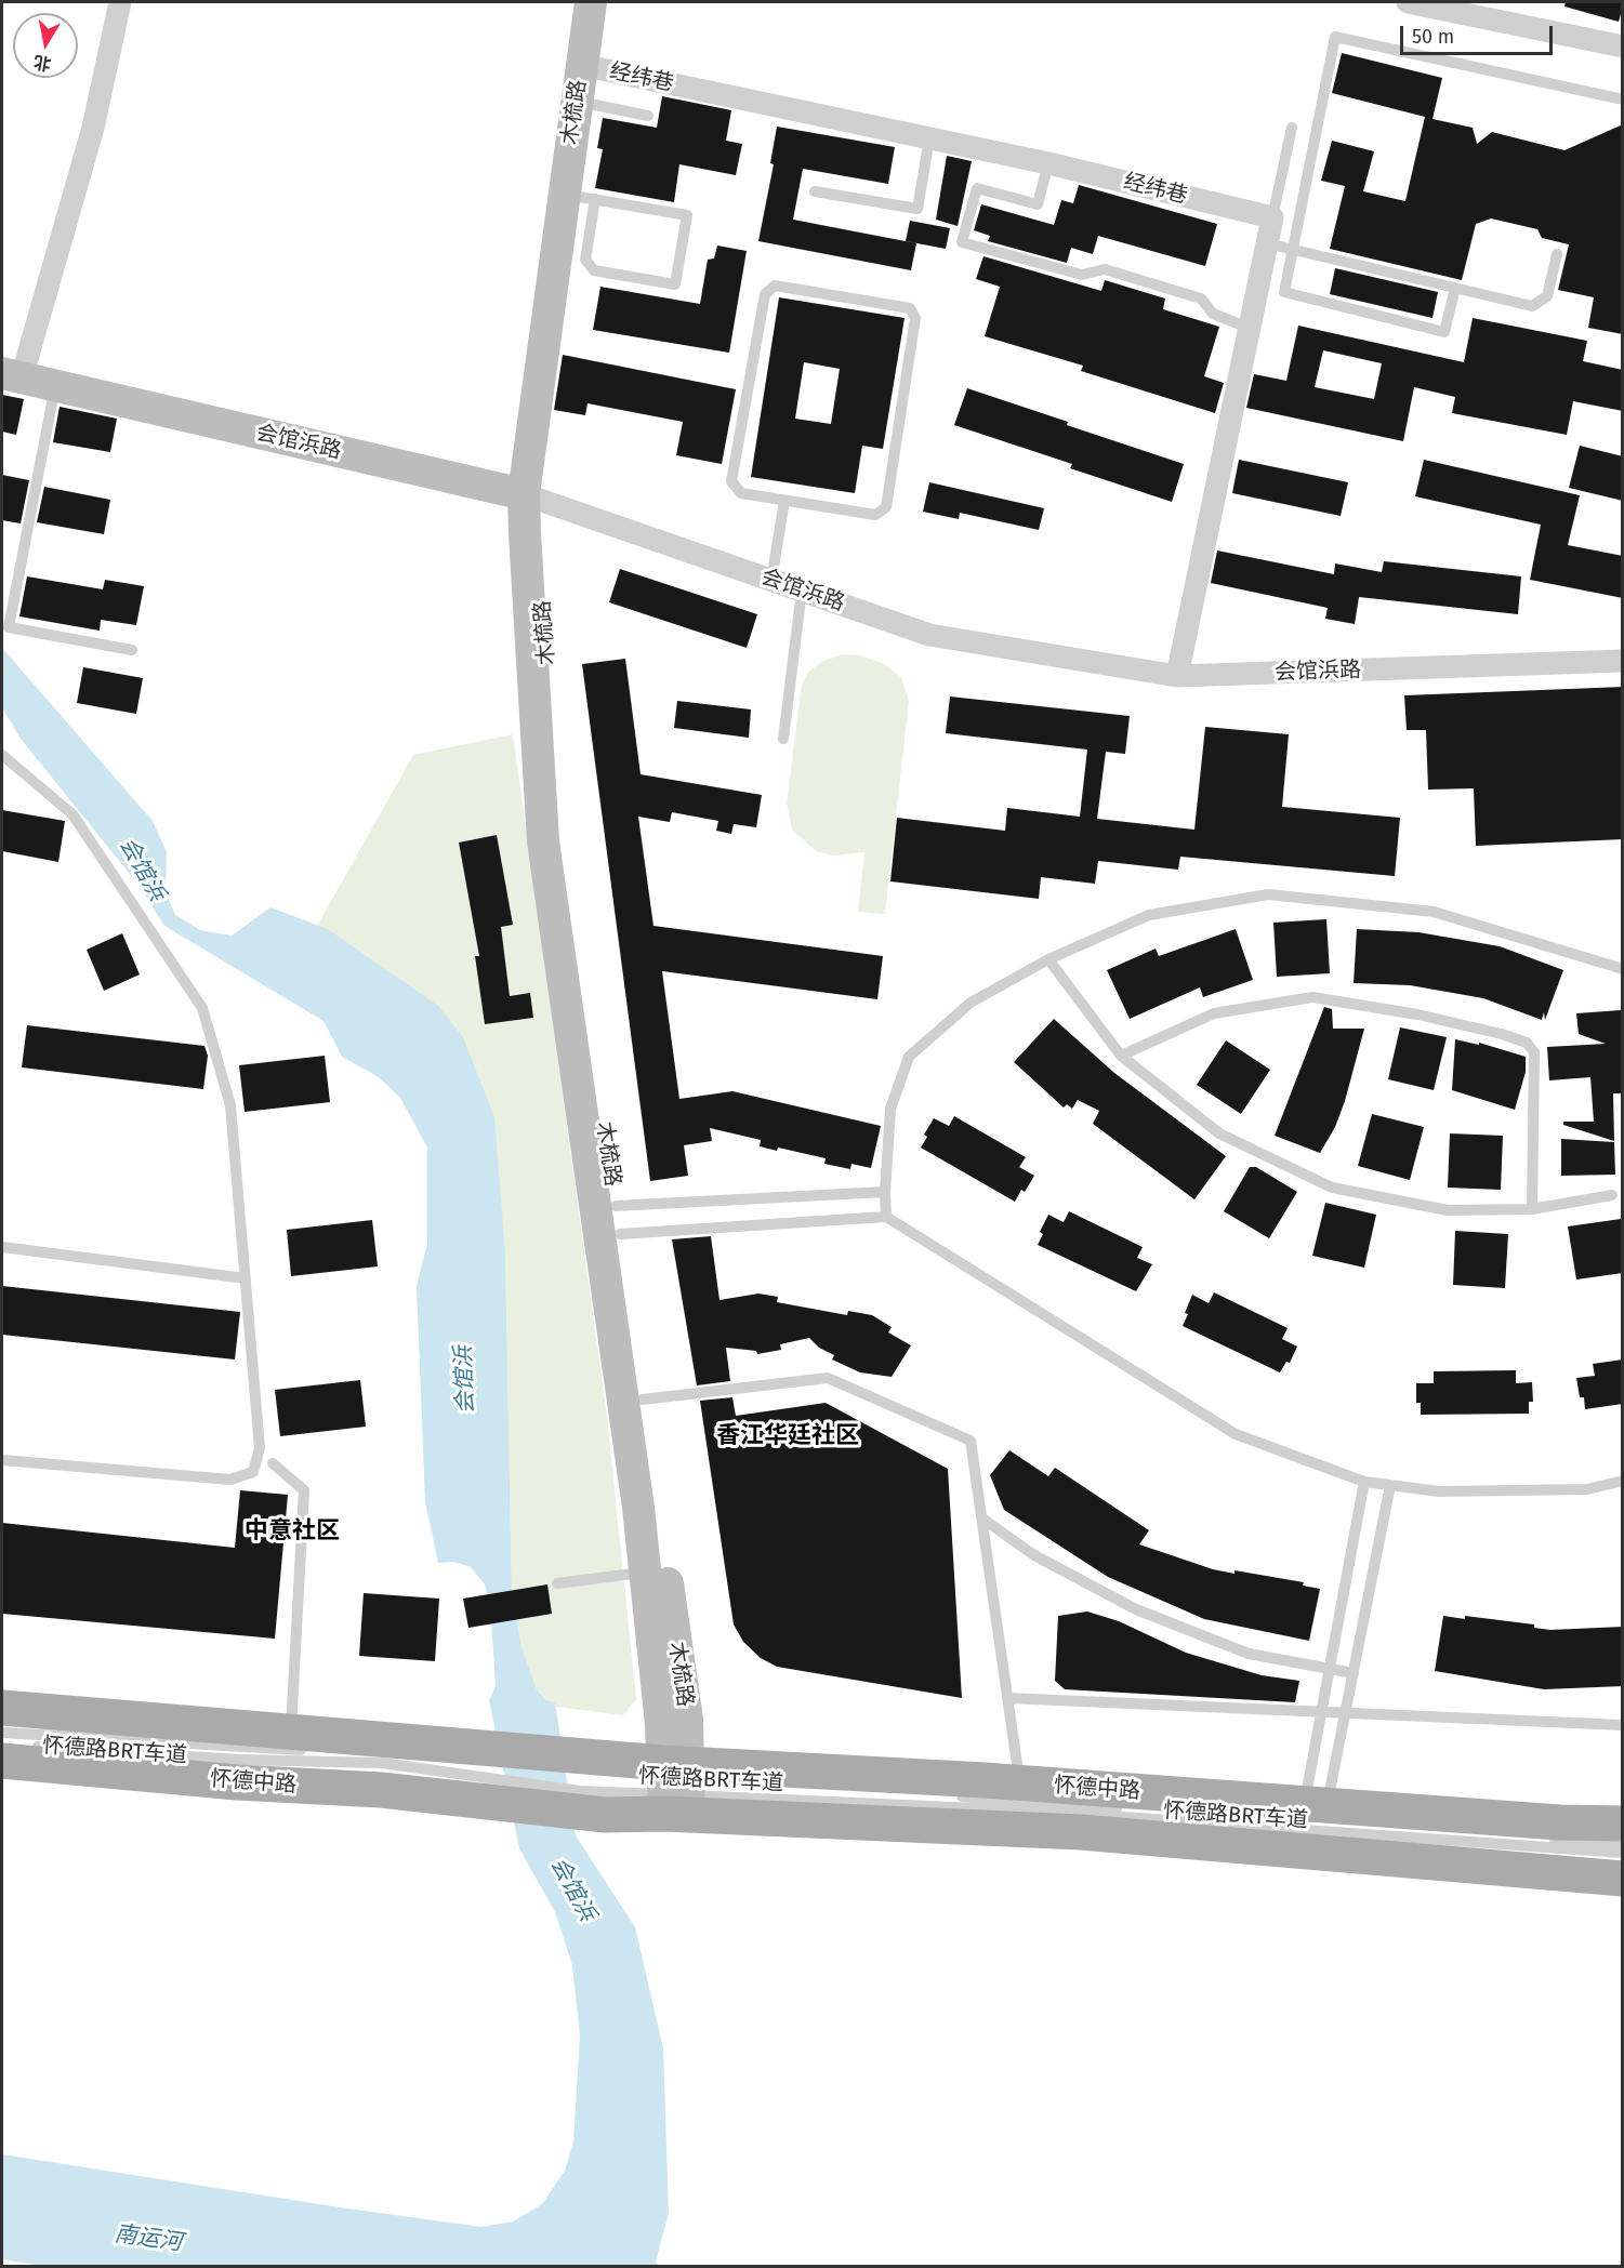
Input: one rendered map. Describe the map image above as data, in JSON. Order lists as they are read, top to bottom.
{
  "streets": {
    "main road": ["怀德中路"],
    "street": ["经纬巷", "木梳路", "会馆浜路"],
    "lane": ["怀德路BRT车道"]
  },
  "crossings": [
    ["经纬巷", "木梳路"],
    ["木梳路", "会馆浜路"],
    ["木梳路", "怀德路BRT车道"],
    ["木梳路", "怀德中路"],
    ["怀德路BRT车道", "怀德中路"]
  ],
  "districts": ["香江华廷社区", "中意社区"],
  "water": ["会馆浜", "南运河"],
  "scale_bar": "50 m",
  "north": "bottom"
}
